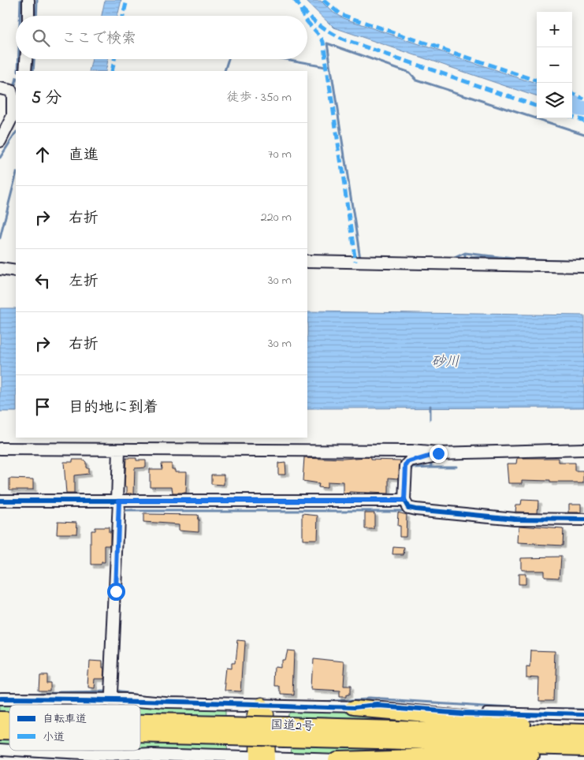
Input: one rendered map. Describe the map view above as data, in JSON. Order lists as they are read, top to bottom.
{
  "streets": {
    "highway": ["国道2号"]
  },
  "water": ["砂川"],
  "legend": ["自転車道", "小道"],
  "page": {
    "map_buttons": ["+", "−"],
    "search": "ここで検索",
    "heading": ["5 分", "徒歩 · 350 m"],
    "list": [
      ["直進", "70 m"],
      ["右折", "220 m"],
      ["左折", "30 m"],
      ["右折", "30 m"],
      "目的地に到着"
    ]
  }
}
